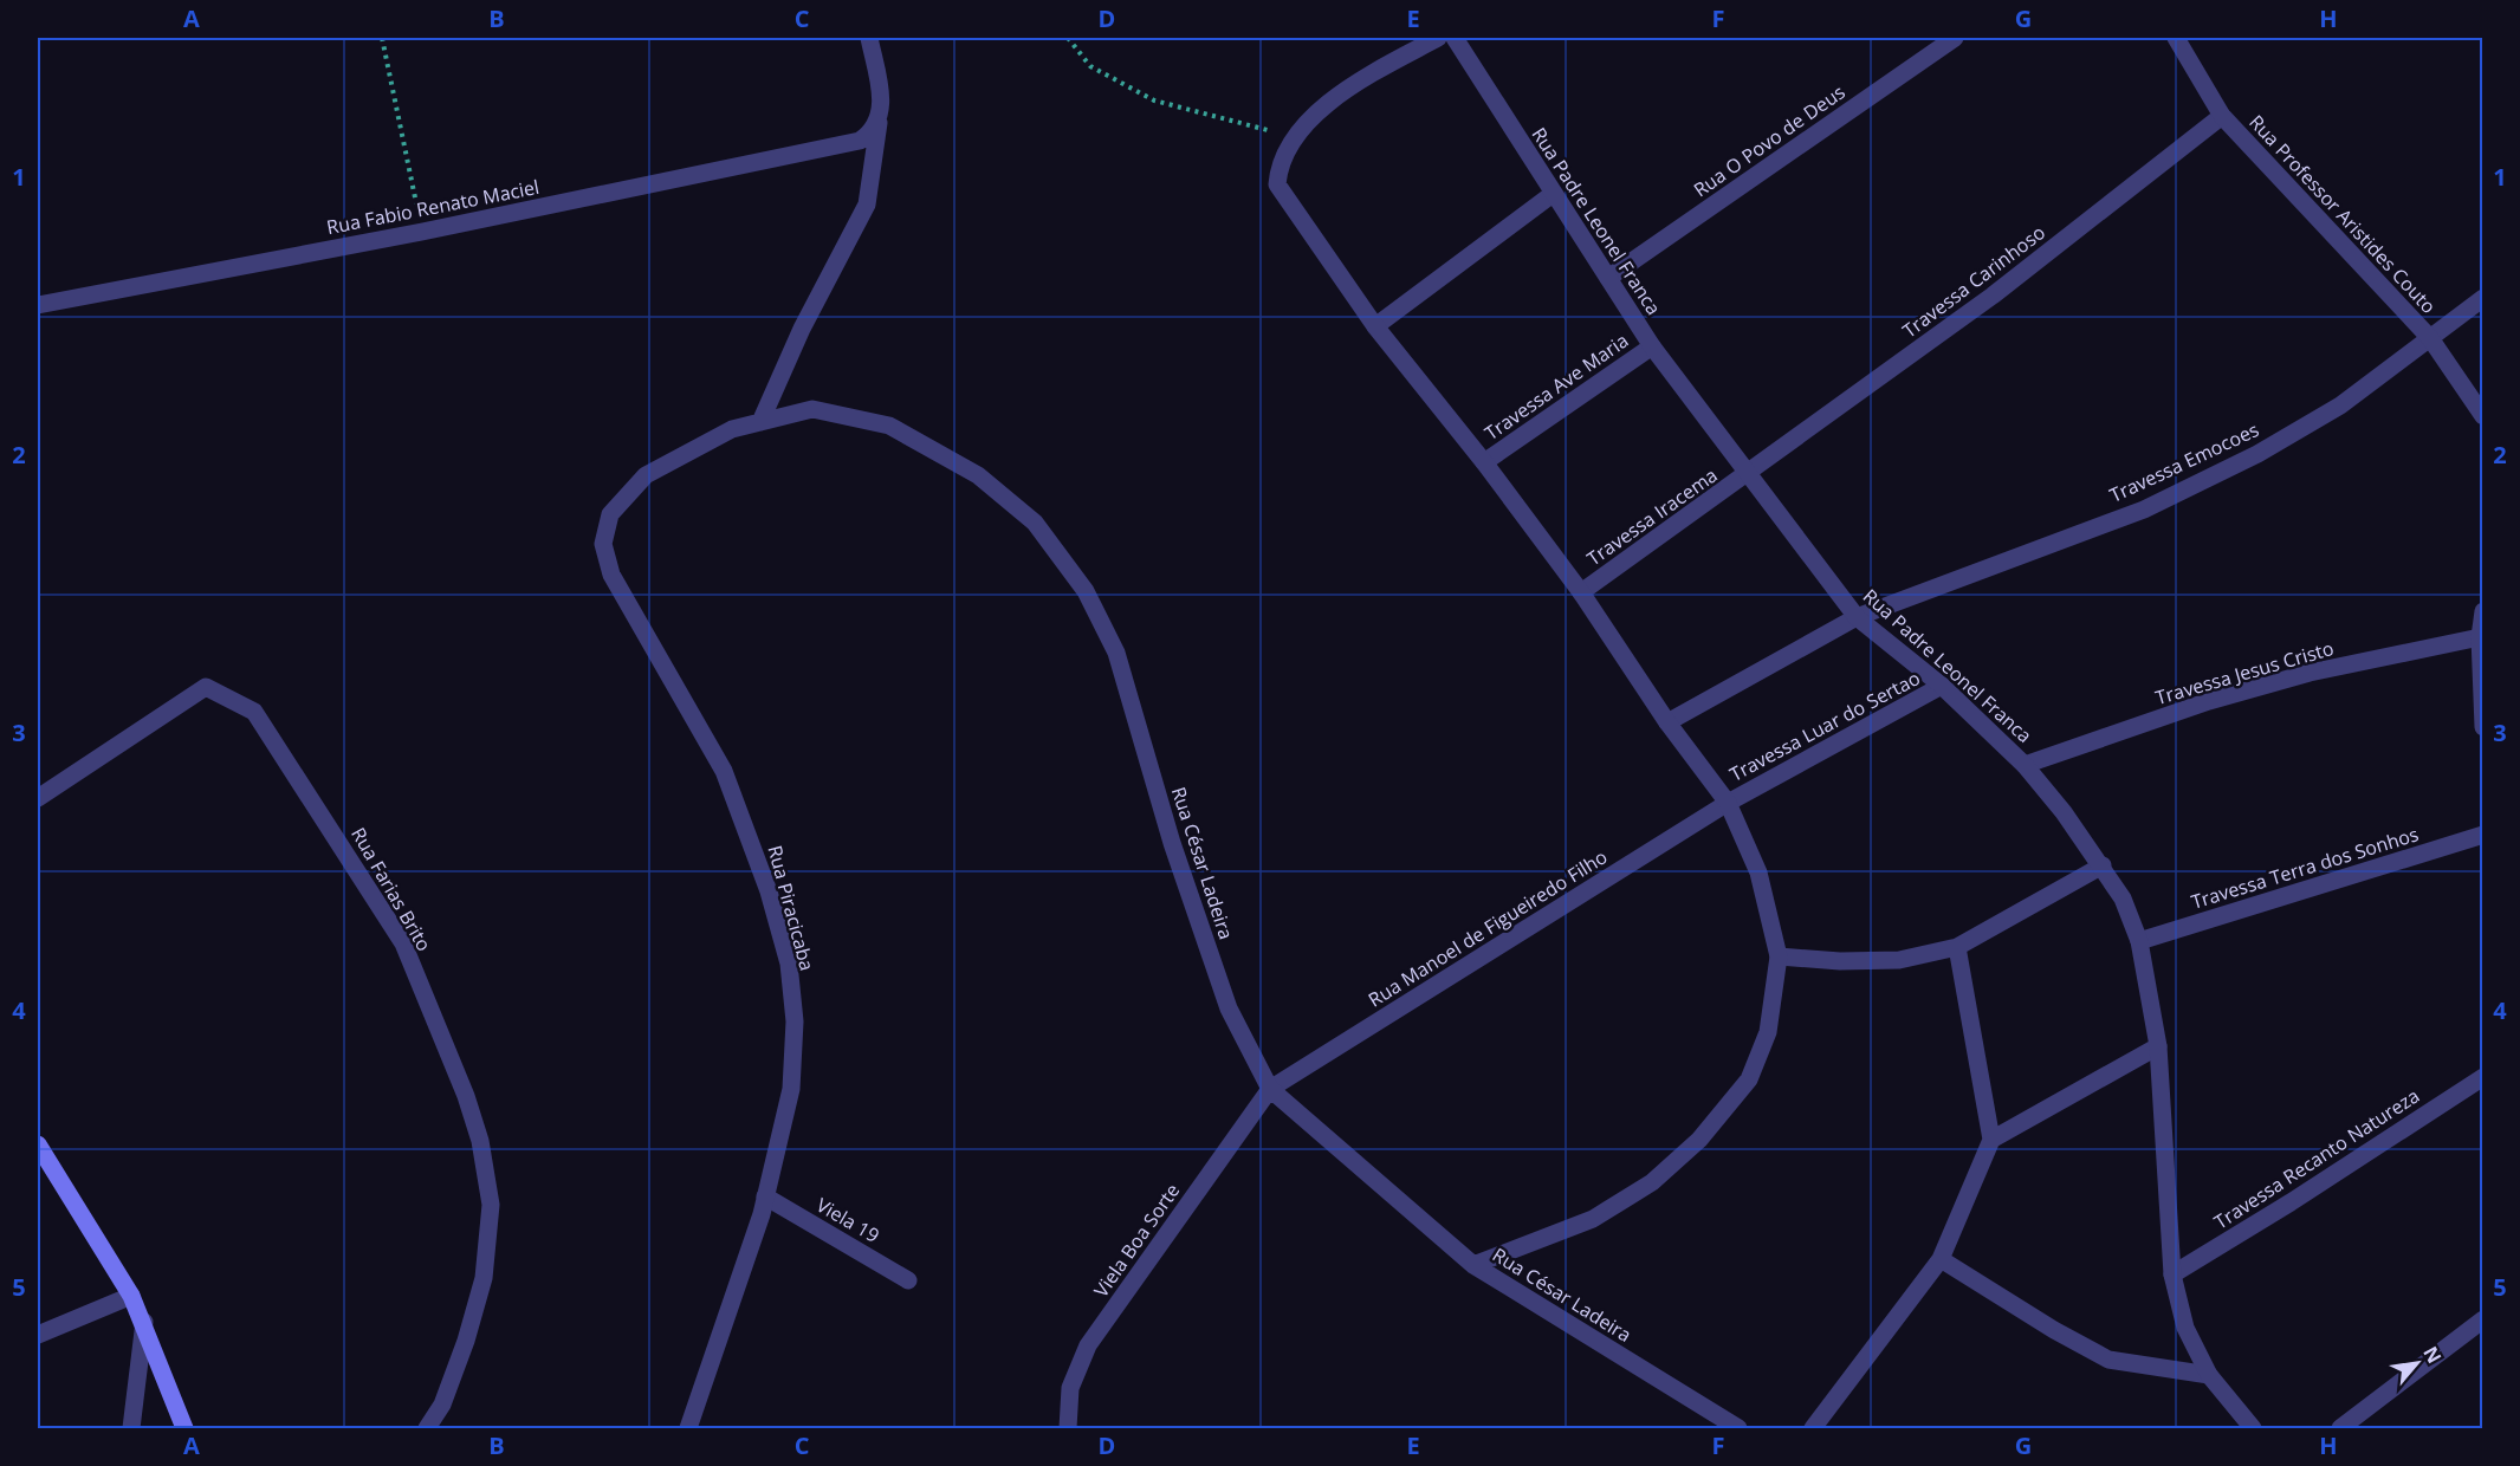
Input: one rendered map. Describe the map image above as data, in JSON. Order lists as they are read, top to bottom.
{
  "streets": {
    "street": [
      "Rua O Povo de Deus",
      "Rua Fabio Renato Maciel",
      "Rua Professor Aristides Couto",
      "Rua Padre Leonel Franca",
      "Travessa Carinhoso",
      "Travessa Ave Maria",
      "Travessa Emocoes",
      "Travessa Iracema",
      "Travessa Jesus Cristo",
      "Travessa Luar do Sertao",
      "Rua César Ladeira",
      "Travessa Terra dos Sonhos",
      "Rua Farias Brito",
      "Rua Piracicaba",
      "Rua Manoel de Figueiredo Filho",
      "Travessa Recanto Natureza",
      "Viela 19",
      "Viela Boa Sorte"
    ]
  },
  "crossings": [
    ["Rua O Povo de Deus", "Rua Padre Leonel Franca"],
    ["Rua Professor Aristides Couto", "Travessa Carinhoso"],
    ["Rua Professor Aristides Couto", "Travessa Emocoes"],
    ["Rua Padre Leonel Franca", "Travessa Carinhoso"],
    ["Rua Padre Leonel Franca", "Travessa Ave Maria"],
    ["Rua Padre Leonel Franca", "Travessa Emocoes"],
    ["Rua Padre Leonel Franca", "Travessa Iracema"],
    ["Rua Padre Leonel Franca", "Travessa Jesus Cristo"],
    ["Rua Padre Leonel Franca", "Travessa Luar do Sertao"],
    ["Rua Padre Leonel Franca", "Travessa Terra dos Sonhos"],
    ["Rua Padre Leonel Franca", "Travessa Recanto Natureza"],
    ["Travessa Carinhoso", "Travessa Iracema"],
    ["Travessa Luar do Sertao", "Rua Manoel de Figueiredo Filho"],
    ["Rua César Ladeira", "Rua Piracicaba"],
    ["Rua César Ladeira", "Rua Manoel de Figueiredo Filho"],
    ["Rua César Ladeira", "Viela Boa Sorte"],
    ["Rua Piracicaba", "Viela 19"],
    ["Rua Manoel de Figueiredo Filho", "Viela Boa Sorte"]
  ],
  "north": "top right",
  "grid": {
    "columns": [
      "A",
      "B",
      "C",
      "D",
      "E",
      "F",
      "G",
      "H"
    ],
    "rows": [
      "1",
      "2",
      "3",
      "4",
      "5"
    ]
  }
}
